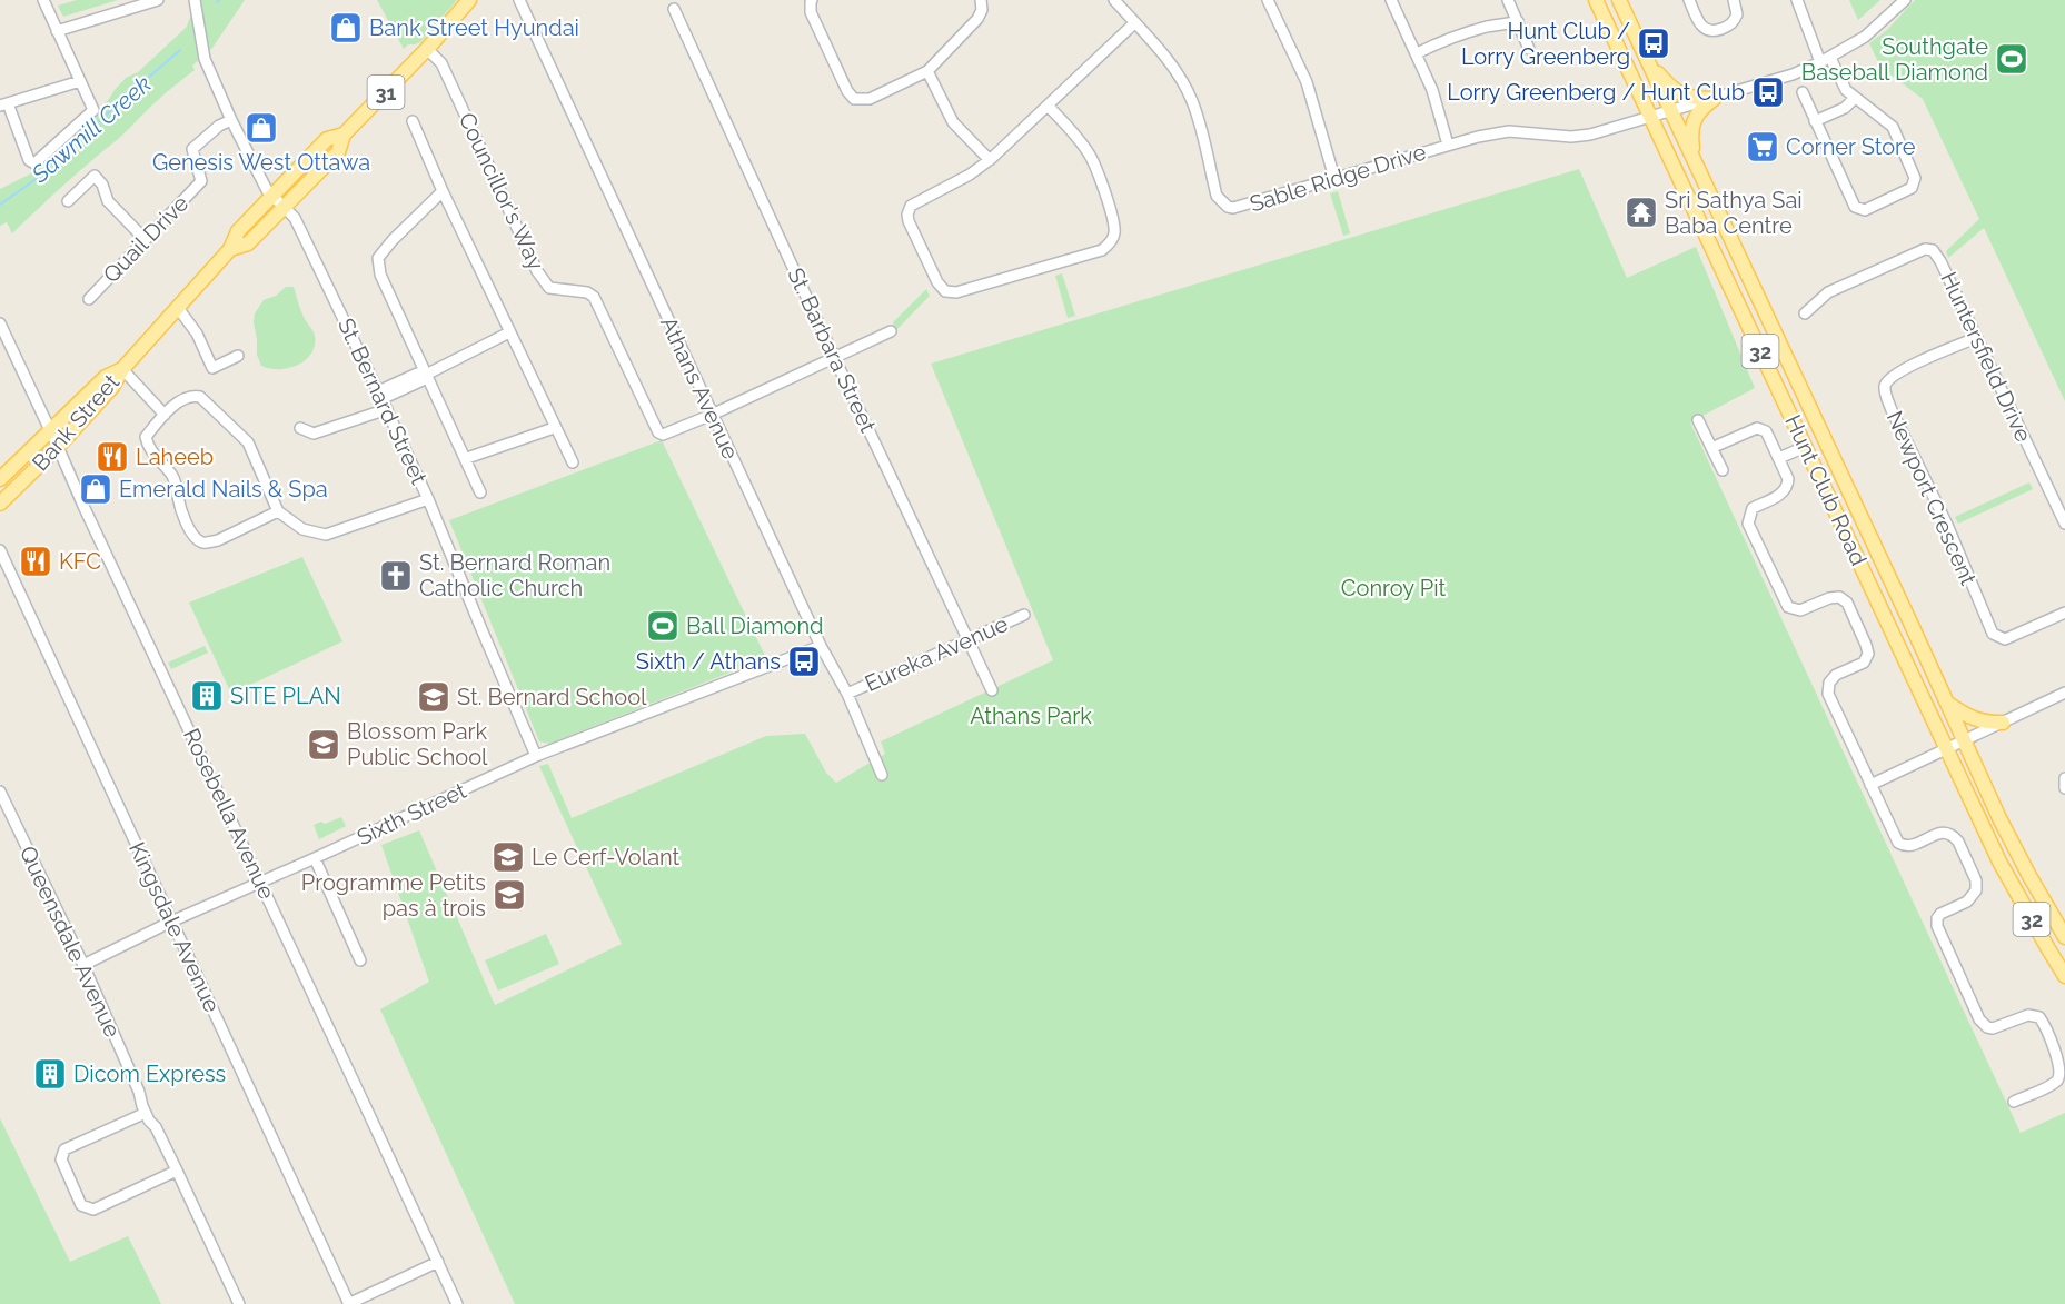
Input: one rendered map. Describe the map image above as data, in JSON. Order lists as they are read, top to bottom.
{
  "streets": {
    "main road": [
      "31",
      "32",
      "Bank Street",
      "Hunt Club Road"
    ],
    "street": [
      "Sable Ridge Drive",
      "Councillor's Way",
      "Quail Drive",
      "St. Barbara Street",
      "Huntersfield Drive",
      "Athans Avenue",
      "St. Bernard Street",
      "Newport Crescent",
      "Eureka Avenue",
      "Rosebella Avenue",
      "Sixth Street",
      "Kingsdale Avenue",
      "Queensdale Avenue"
    ]
  },
  "crossings": [
    ["Sable Ridge Drive", "Hunt Club Road"],
    ["Councillor's Way", "Athans Avenue"],
    ["Councillor's Way", "Bank Street"],
    ["Quail Drive", "St. Bernard Street"],
    ["St. Barbara Street", "Eureka Avenue"],
    ["Huntersfield Drive", "Newport Crescent"],
    ["Athans Avenue", "Eureka Avenue"],
    ["Athans Avenue", "Sixth Street"],
    ["St. Bernard Street", "Bank Street"],
    ["St. Bernard Street", "Sixth Street"],
    ["Bank Street", "Rosebella Avenue"],
    ["Rosebella Avenue", "Sixth Street"],
    ["Sixth Street", "Kingsdale Avenue"],
    ["Sixth Street", "Queensdale Avenue"]
  ],
  "water": ["Sawmill Creek"],
  "parks": ["Conroy Pit", "Athans Park"],
  "places": {
    "shop": ["Bank Street Hyundai", "Genesis West Ottawa", "Emerald Nails & Spa"],
    "bus stop": ["Hunt Club / Lorry Greenberg", "Lorry Greenberg / Hunt Club", "Sixth / Athans"],
    "sports": ["Southgate Baseball Diamond", "Ball Diamond"],
    "supermarket": ["Corner Store"],
    "temple": ["Sri Sathya Sai Baba Centre"],
    "restaurant": ["Laheeb", "KFC"],
    "church": ["St. Bernard Roman Catholic Church"],
    "building": ["SITE PLAN", "Dicom Express"],
    "school or university": [
      "St. Bernard School",
      "Blossom Park Public School",
      "Le Cerf-Volant",
      "Programme Petits pas à trois"
    ]
  }
}
